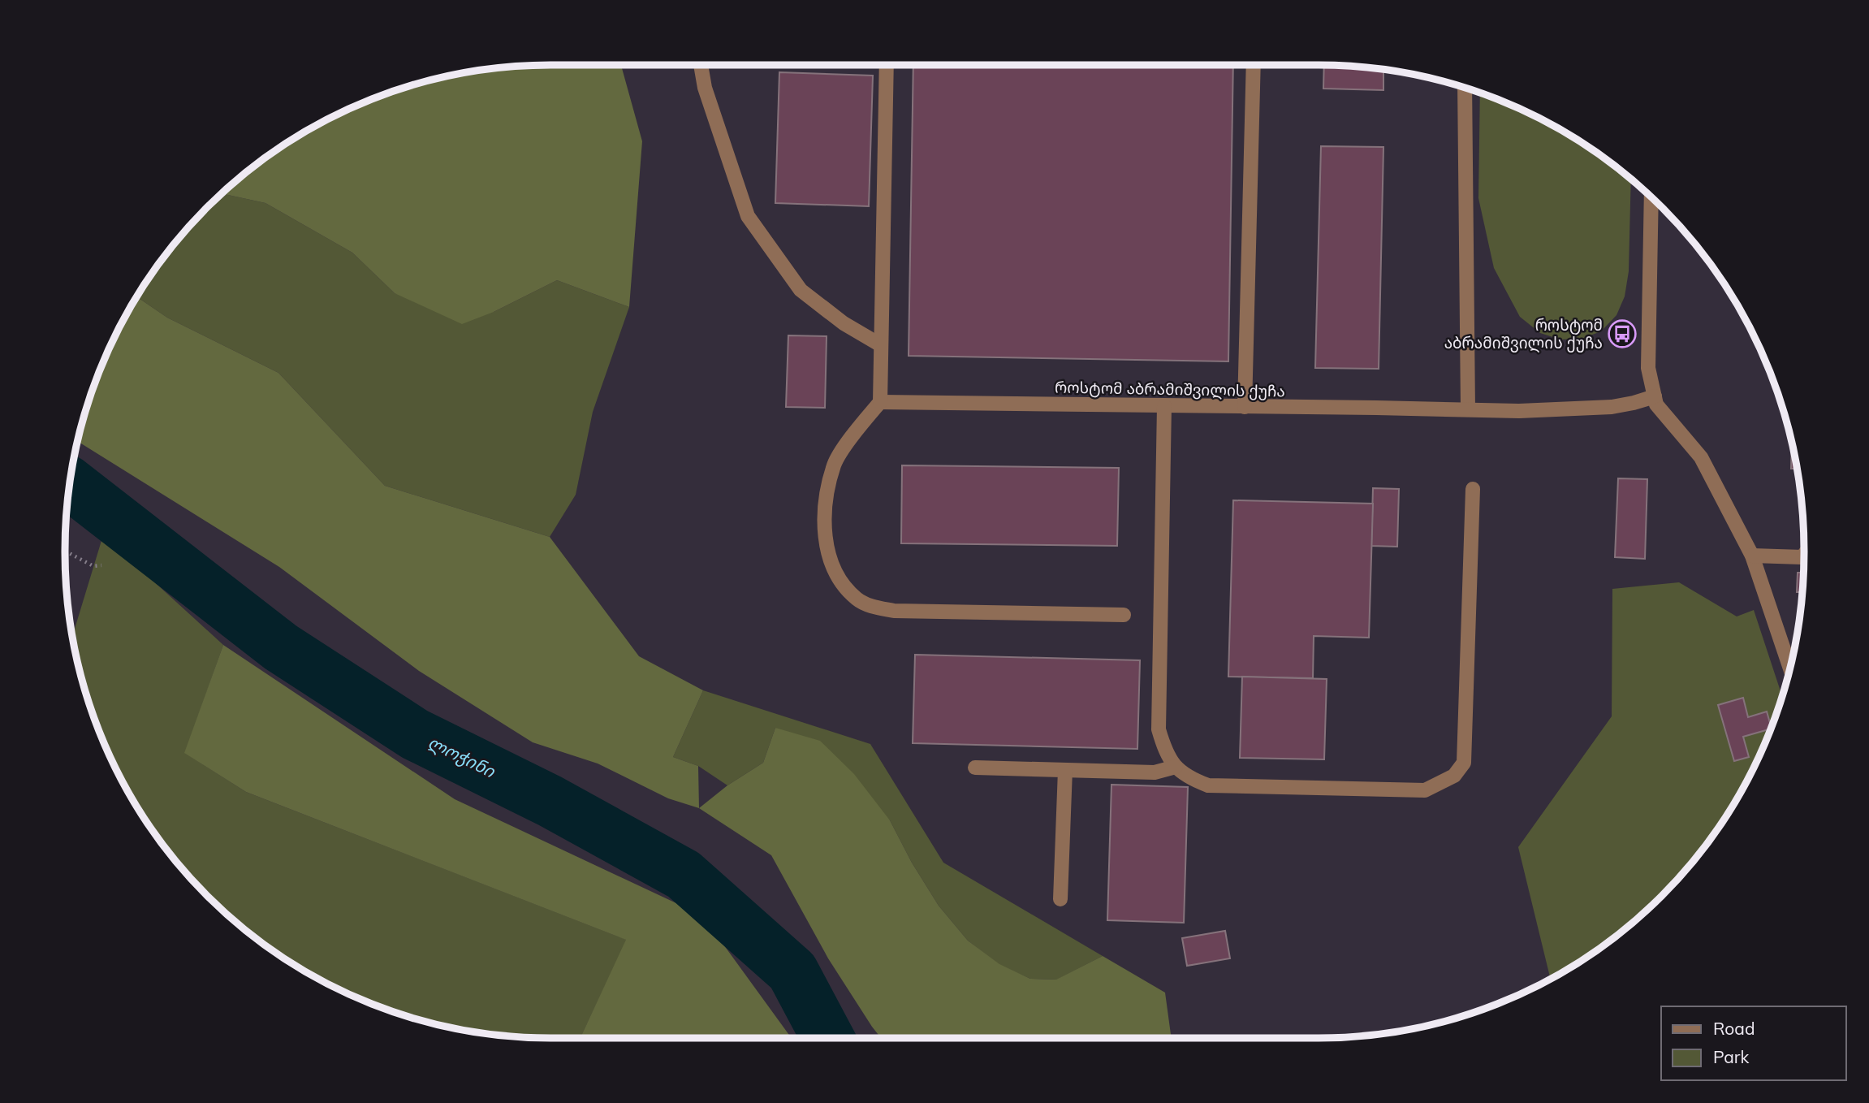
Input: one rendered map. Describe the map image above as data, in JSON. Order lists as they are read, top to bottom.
{
  "streets": {
    "street": ["როსტომ აბრამიშვილის ქუჩა"]
  },
  "water": ["ლოჭინი"],
  "places": {
    "bus stop": ["როსტომ აბრამიშვილის ქუჩა"]
  },
  "legend": ["Road", "Park"]
}
